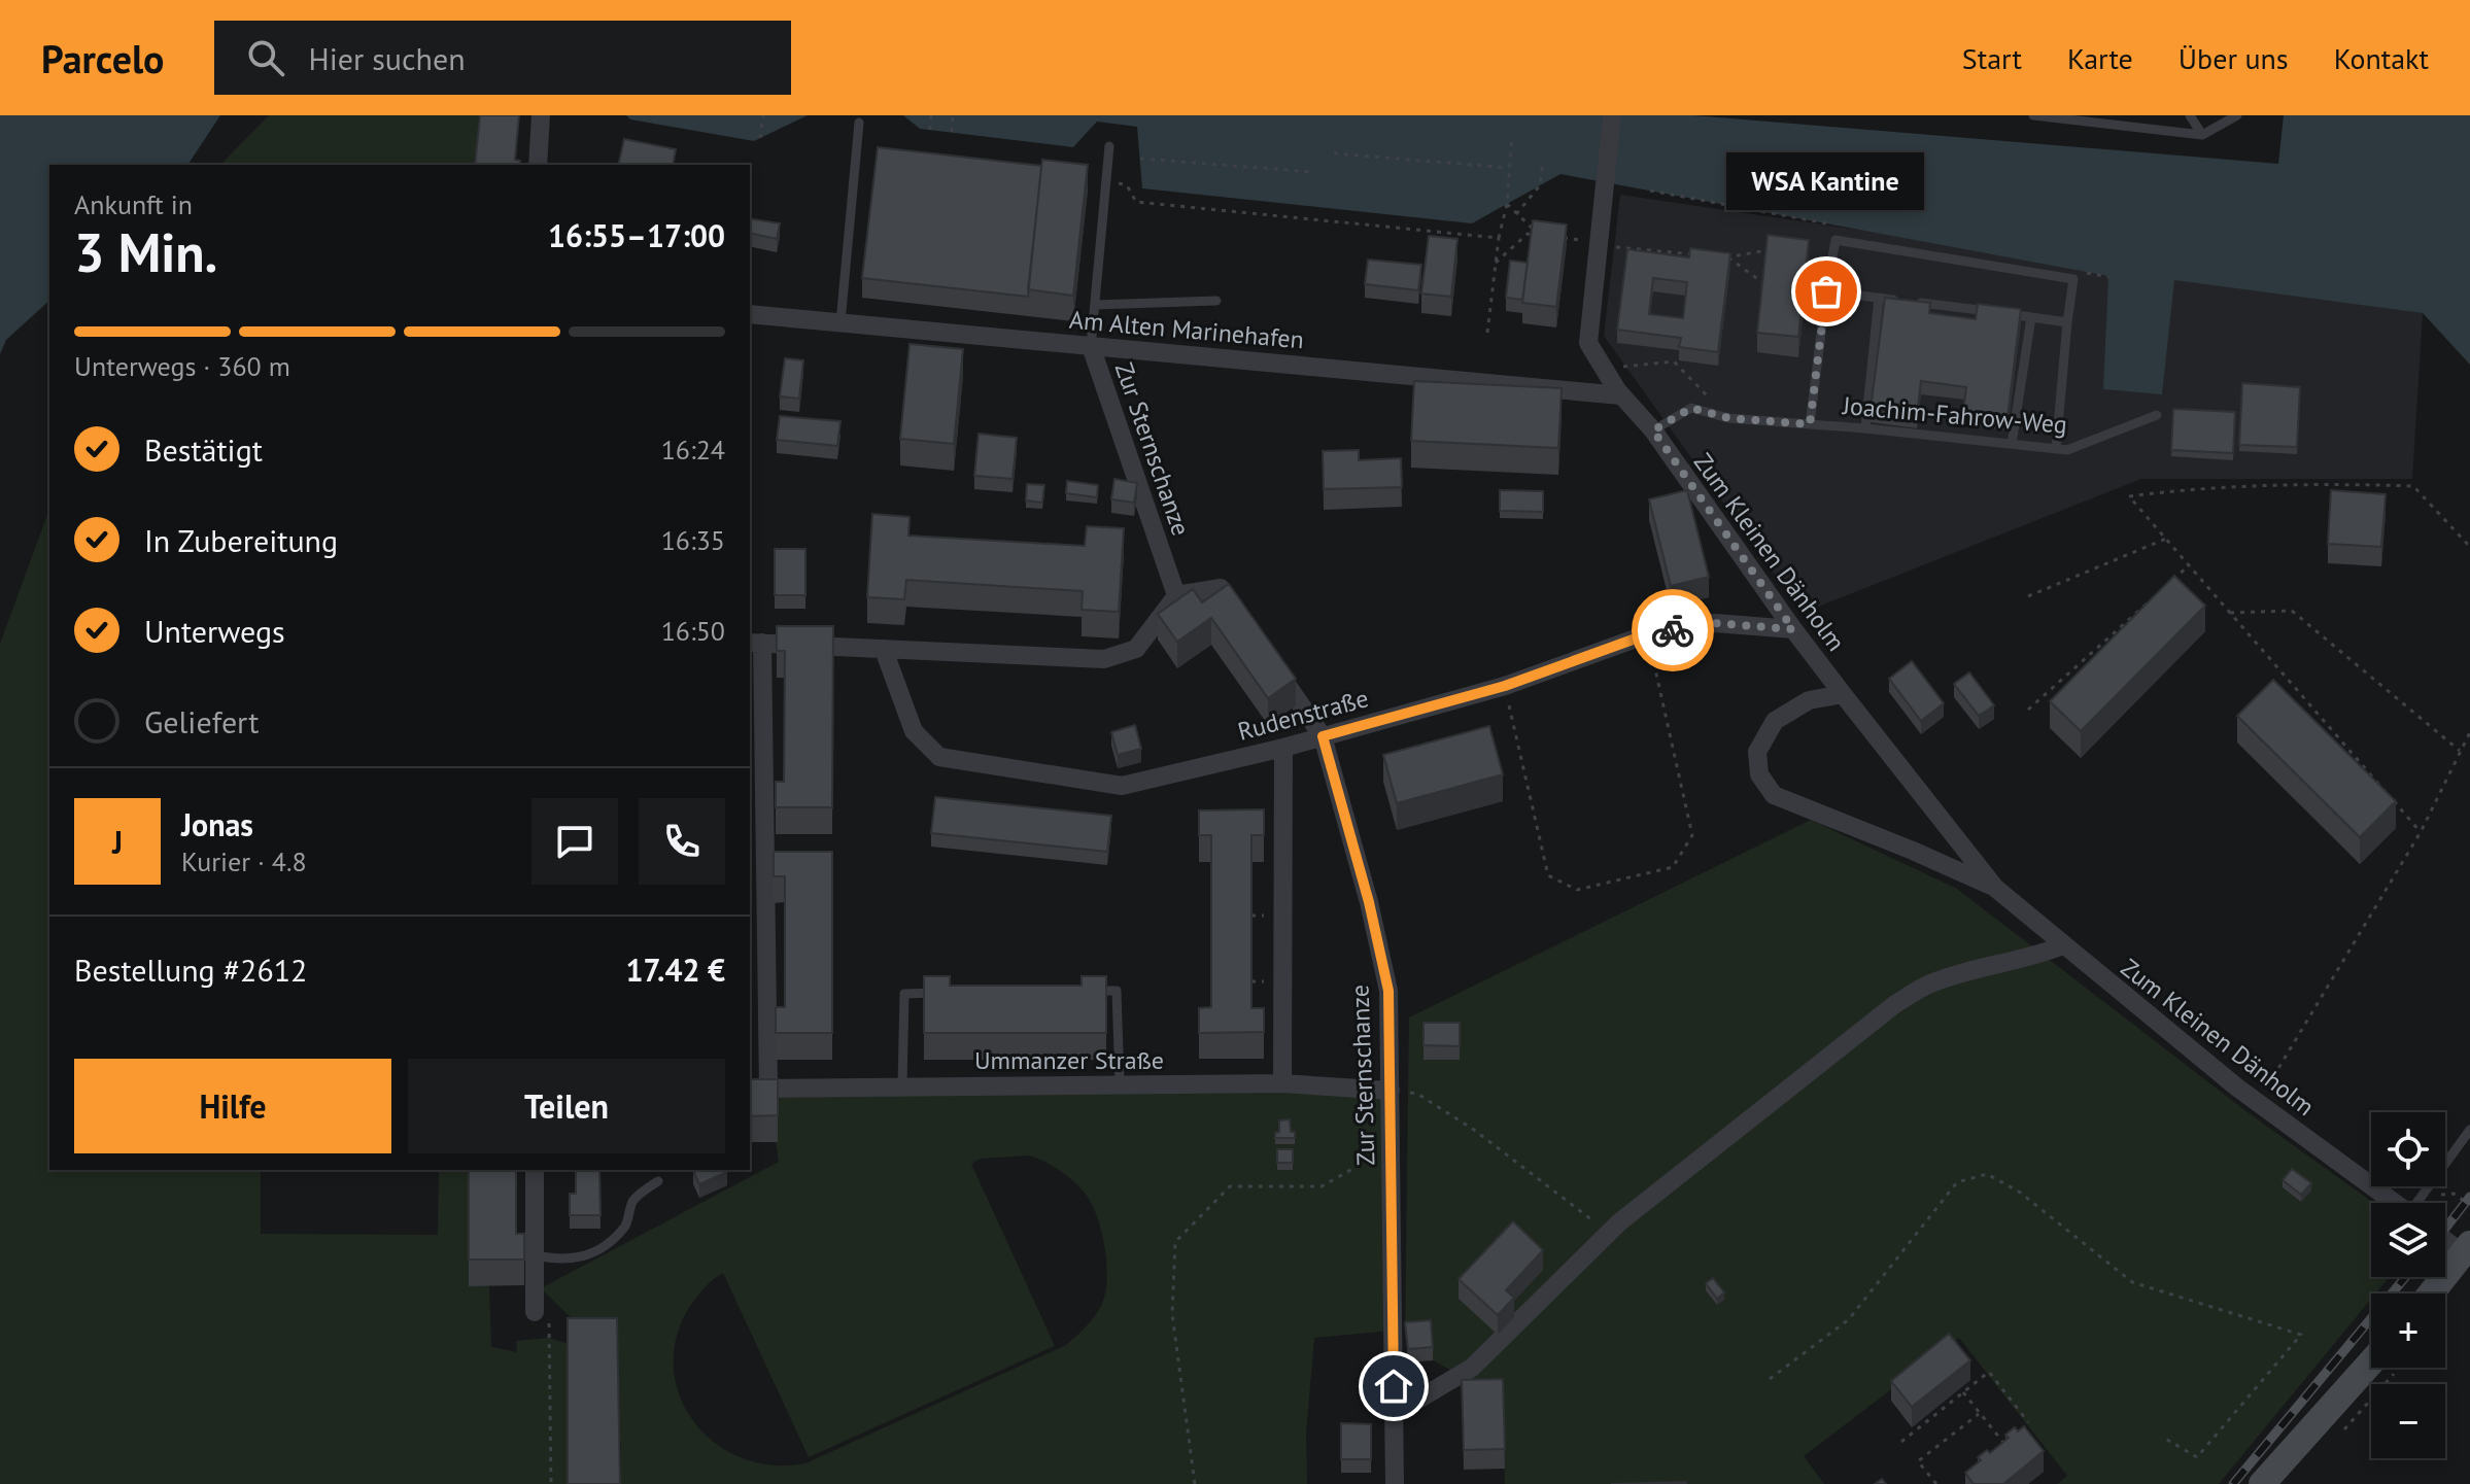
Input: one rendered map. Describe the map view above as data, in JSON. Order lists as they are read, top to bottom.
{
  "streets": {
    "street": [
      "Am Alten Marinehafen",
      "Zur Sternschanze",
      "Zum Kleinen Dänholm",
      "Rudenstraße",
      "Ummanzer Straße"
    ],
    "lane": ["Joachim-Fahrow-Weg"]
  },
  "crossings": [
    ["Am Alten Marinehafen", "Zur Sternschanze"],
    ["Am Alten Marinehafen", "Zum Kleinen Dänholm"],
    ["Joachim-Fahrow-Weg", "Zum Kleinen Dänholm"],
    ["Zur Sternschanze", "Rudenstraße"],
    ["Zur Sternschanze", "Ummanzer Straße"],
    ["Zum Kleinen Dänholm", "Rudenstraße"]
  ],
  "places": ["WSA Kantine"],
  "page": {
    "header": "Parcelo",
    "search": "Hier suchen",
    "nav": [
      "Start",
      "Karte",
      "Über uns",
      "Kontakt"
    ],
    "bubble": "WSA Kantine",
    "heading": ["3 Min.", "Ankunft in", "16:55–17:00"],
    "panel": [
      "Jonas",
      "Kurier · 4.8",
      "Bestellung #2612",
      "17.42 €"
    ],
    "bar": "Unterwegs · 360 m",
    "list": [
      ["Bestätigt", "16:24"],
      ["In Zubereitung", "16:35"],
      ["Unterwegs", "16:50"],
      "Geliefert"
    ],
    "round": "J",
    "buttons": ["Hilfe", "Teilen"],
    "map_buttons": ["+", "−"]
  }
}
